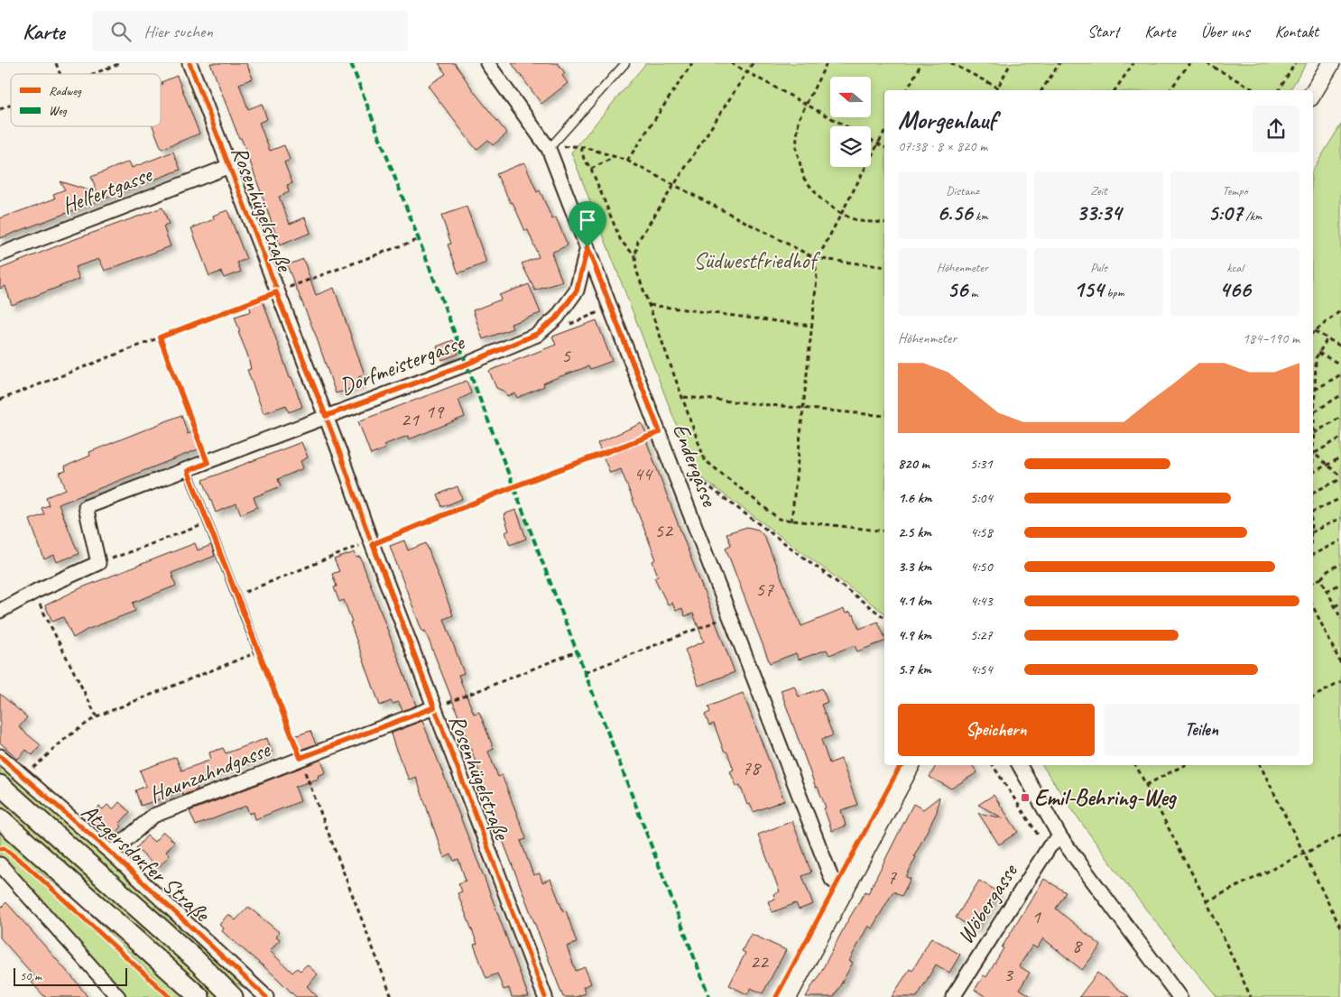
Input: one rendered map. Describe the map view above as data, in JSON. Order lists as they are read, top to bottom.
{
  "streets": {
    "main road": ["Atzgersdorfer Straße"],
    "street": [
      "Helfertgasse",
      "Rosenhügelstraße",
      "Dorfmeistergasse",
      "Endergasse",
      "Haunzahndgasse",
      "Wöbergasse"
    ]
  },
  "crossings": [
    ["Helfertgasse", "Rosenhügelstraße"],
    ["Rosenhügelstraße", "Dorfmeistergasse"],
    ["Rosenhügelstraße", "Haunzahndgasse"],
    ["Dorfmeistergasse", "Endergasse"],
    ["Haunzahndgasse", "Atzgersdorfer Straße"]
  ],
  "parks": ["Südwestfriedhof"],
  "places": {
    "transit": ["Emil-Behring-Weg"]
  },
  "house_numbers": [
    "5",
    "19",
    "21",
    "44",
    "52",
    "57",
    "78",
    "7",
    "1",
    "8",
    "22",
    "3"
  ],
  "legend": ["Radweg", "Weg"],
  "scale_bar": "50 m",
  "north": "left",
  "page": {
    "header": "Karte",
    "search": "Hier suchen",
    "nav": [
      "Start",
      "Karte",
      "Über uns",
      "Kontakt"
    ],
    "heading": ["Morgenlauf", "07:38 · 8 × 820 m"],
    "stats": [
      ["Distanz", "6.56 km"],
      ["Zeit", "33:34"],
      ["Tempo", "5:07 /km"],
      ["Höhenmeter", "56 m"],
      ["Puls", "154 bpm"],
      ["kcal", "466"]
    ],
    "chart": ["Höhenmeter", "184–190 m"],
    "list": [
      {
        "name": "820 m",
        "note": "5:31"
      },
      {
        "name": "1.6 km",
        "note": "5:04"
      },
      {
        "name": "2.5 km",
        "note": "4:58"
      },
      {
        "name": "3.3 km",
        "note": "4:50"
      },
      {
        "name": "4.1 km",
        "note": "4:43"
      },
      {
        "name": "4.9 km",
        "note": "5:27"
      },
      {
        "name": "5.7 km",
        "note": "4:54"
      }
    ],
    "buttons": ["Speichern", "Teilen"],
    "scale": "50 m"
  }
}
